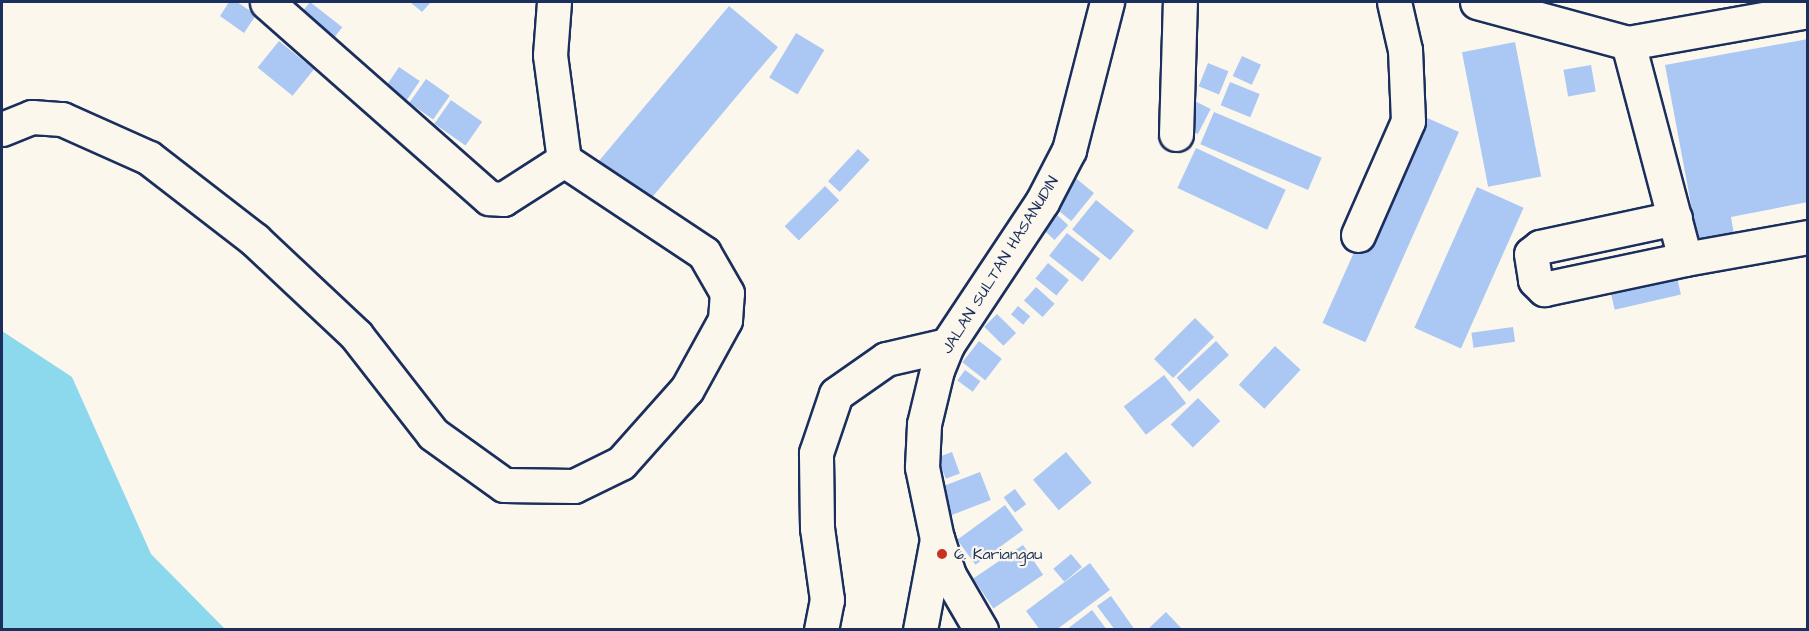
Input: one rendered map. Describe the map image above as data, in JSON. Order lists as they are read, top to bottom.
{
  "streets": {
    "main road": ["JALAN SULTAN HASANUDIN"]
  },
  "places": ["6. Kariangau"]
}
